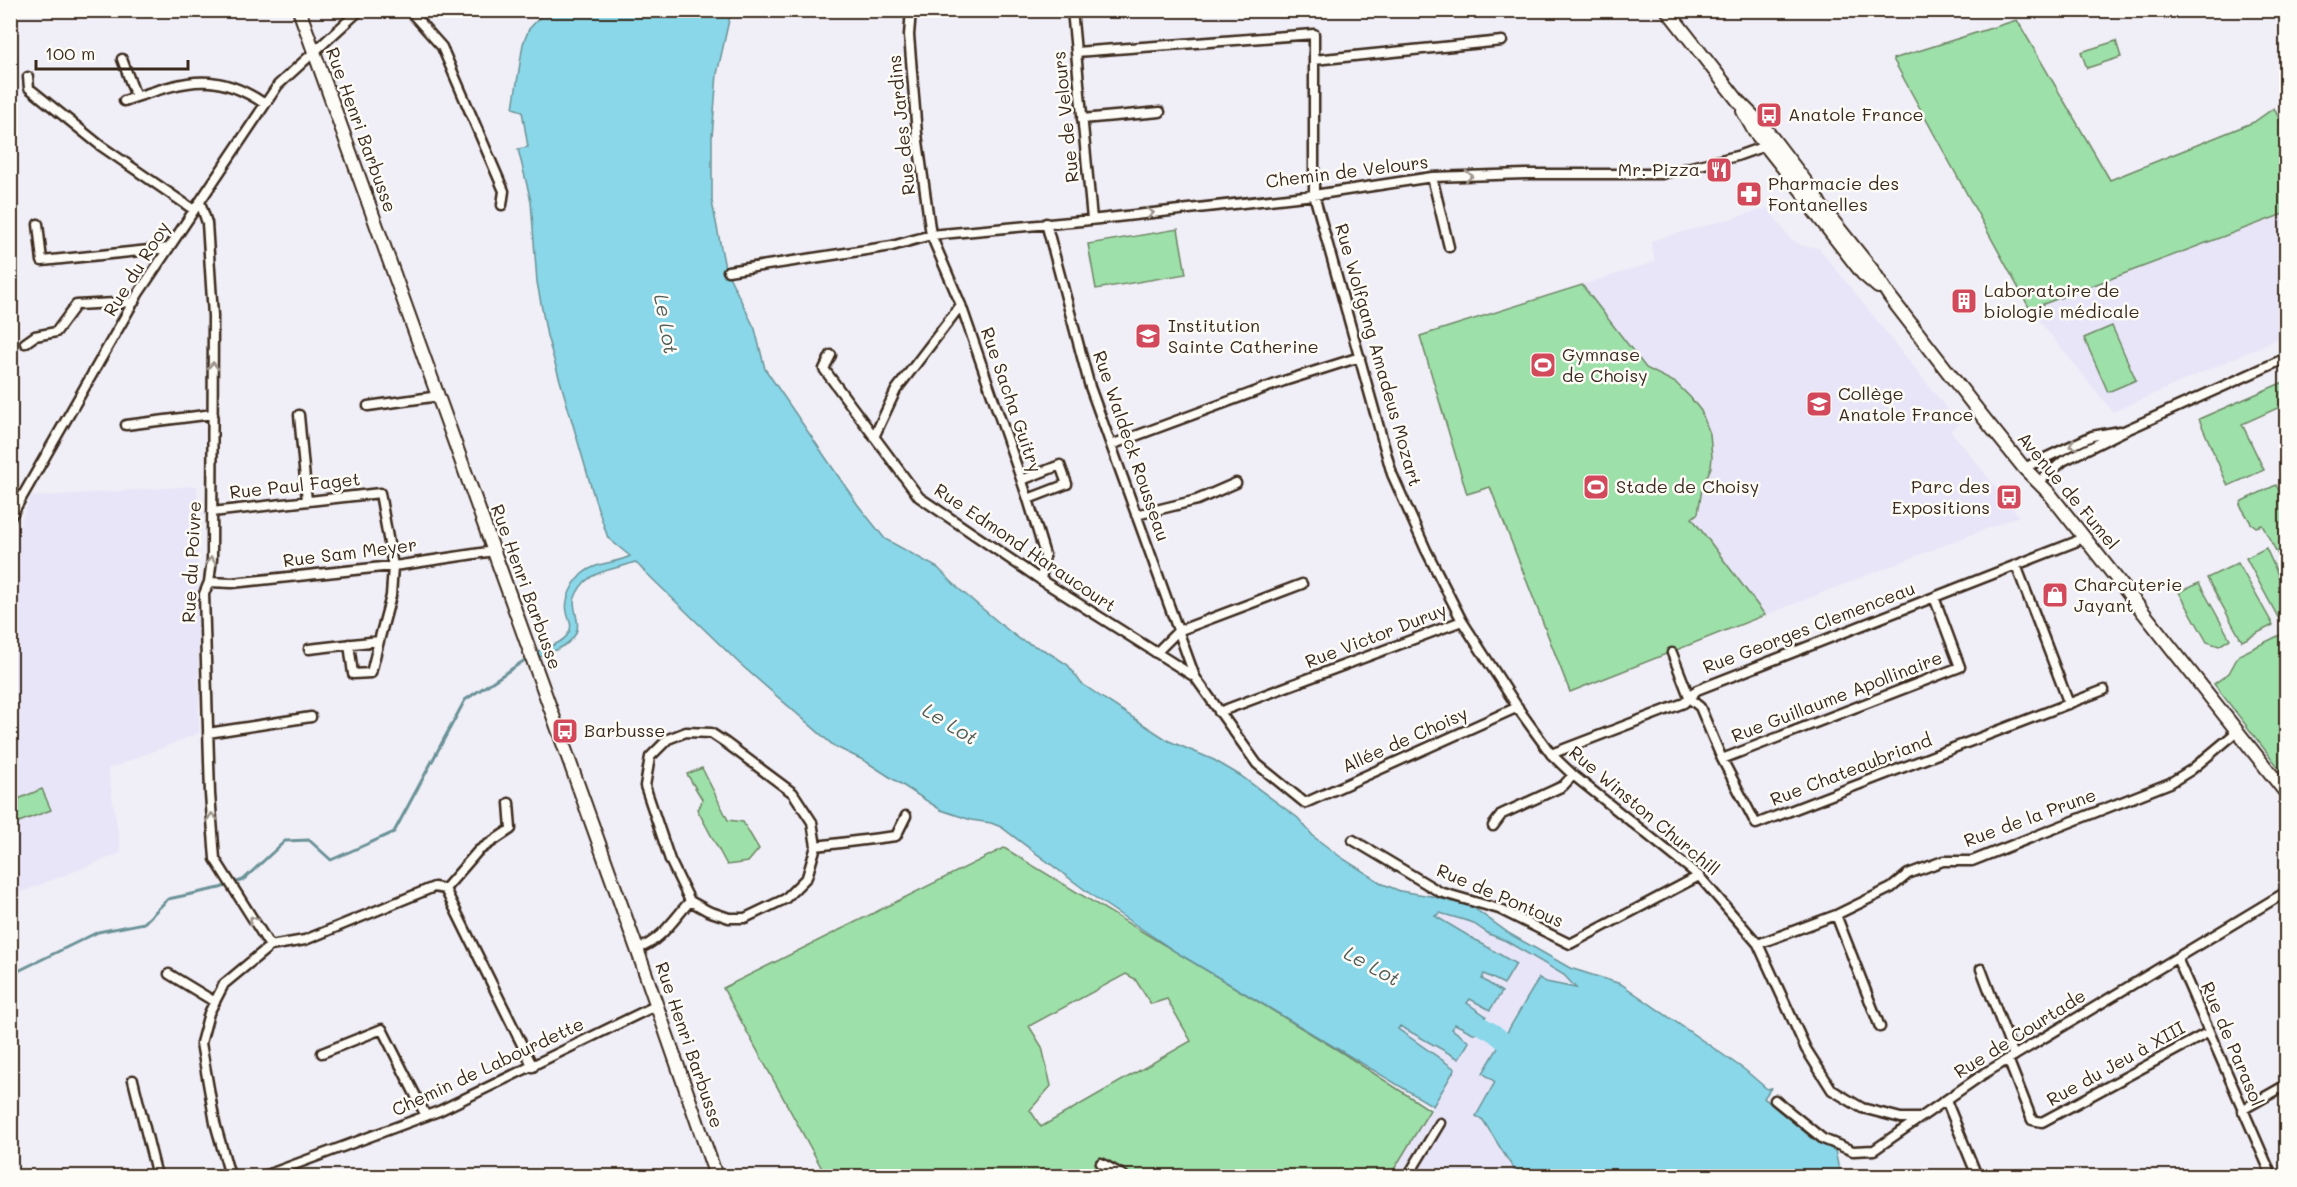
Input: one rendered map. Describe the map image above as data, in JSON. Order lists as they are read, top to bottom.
{
  "streets": {
    "main road": ["Rue Henri Barbusse", "Avenue de Fumel"],
    "street": [
      "Rue de Velours",
      "Rue des Jardins",
      "Chemin de Velours",
      "Rue du Rooy",
      "Rue Wolfgang Amadeus Mozart",
      "Rue Sacha Guitry",
      "Rue Waldeck Rousseau",
      "Rue Paul Faget",
      "Rue Edmond Haraucourt",
      "Rue Sam Meyer",
      "Rue du Poivre",
      "Rue Georges Clemenceau",
      "Rue Victor Duruy",
      "Rue Guillaume Apollinaire",
      "Allée de Choisy",
      "Rue Chateaubriand",
      "Rue Winston Churchill",
      "Rue de la Prune",
      "Rue de Pontous",
      "Rue de Courtade",
      "Rue de Parasol",
      "Rue du Jeu à XIII",
      "Chemin de Labourdette"
    ]
  },
  "crossings": [
    ["Rue de Velours", "Chemin de Velours"],
    ["Rue de Velours", "Rue Wolfgang Amadeus Mozart"],
    ["Rue des Jardins", "Chemin de Velours"],
    ["Rue des Jardins", "Rue Sacha Guitry"],
    ["Rue Henri Barbusse", "Rue du Rooy"],
    ["Rue Henri Barbusse", "Rue Sam Meyer"],
    ["Rue Henri Barbusse", "Chemin de Labourdette"],
    ["Chemin de Velours", "Rue Wolfgang Amadeus Mozart"],
    ["Chemin de Velours", "Rue Sacha Guitry"],
    ["Chemin de Velours", "Rue Waldeck Rousseau"],
    ["Chemin de Velours", "Avenue de Fumel"],
    ["Rue du Rooy", "Rue du Poivre"],
    ["Rue Wolfgang Amadeus Mozart", "Rue Victor Duruy"],
    ["Rue Sacha Guitry", "Rue Edmond Haraucourt"],
    ["Rue Waldeck Rousseau", "Rue Edmond Haraucourt"],
    ["Rue Paul Faget", "Rue Sam Meyer"],
    ["Rue Paul Faget", "Rue du Poivre"],
    ["Avenue de Fumel", "Rue Georges Clemenceau"],
    ["Avenue de Fumel", "Rue de la Prune"],
    ["Rue Edmond Haraucourt", "Rue Victor Duruy"],
    ["Rue Edmond Haraucourt", "Allée de Choisy"],
    ["Rue Sam Meyer", "Rue du Poivre"],
    ["Rue Georges Clemenceau", "Rue Victor Duruy"],
    ["Rue Georges Clemenceau", "Rue Guillaume Apollinaire"],
    ["Rue Georges Clemenceau", "Rue Chateaubriand"],
    ["Rue Georges Clemenceau", "Rue Winston Churchill"],
    ["Rue Victor Duruy", "Allée de Choisy"],
    ["Rue Victor Duruy", "Rue Winston Churchill"],
    ["Rue Guillaume Apollinaire", "Rue Chateaubriand"],
    ["Rue Winston Churchill", "Rue de la Prune"],
    ["Rue Winston Churchill", "Rue de Pontous"],
    ["Rue Winston Churchill", "Rue de Courtade"],
    ["Rue de Courtade", "Rue de Parasol"],
    ["Rue de Courtade", "Rue du Jeu à XIII"],
    ["Rue de Parasol", "Rue du Jeu à XIII"]
  ],
  "one_way": ["Chemin de Velours", "Rue du Poivre"],
  "water": ["Le Lot"],
  "places": {
    "bus stop": ["Anatole France", "Parc des Expositions", "Barbusse"],
    "restaurant": ["Mr. Pizza"],
    "pharmacy": ["Pharmacie des Fontanelles"],
    "building": ["Laboratoire de biologie médicale"],
    "school or university": ["Institution Sainte Catherine", "Collège Anatole France"],
    "sports": ["Gymnase de Choisy", "Stade de Choisy"],
    "shop": ["Charcuterie Jayant"]
  },
  "scale_bar": "100 m"
}
